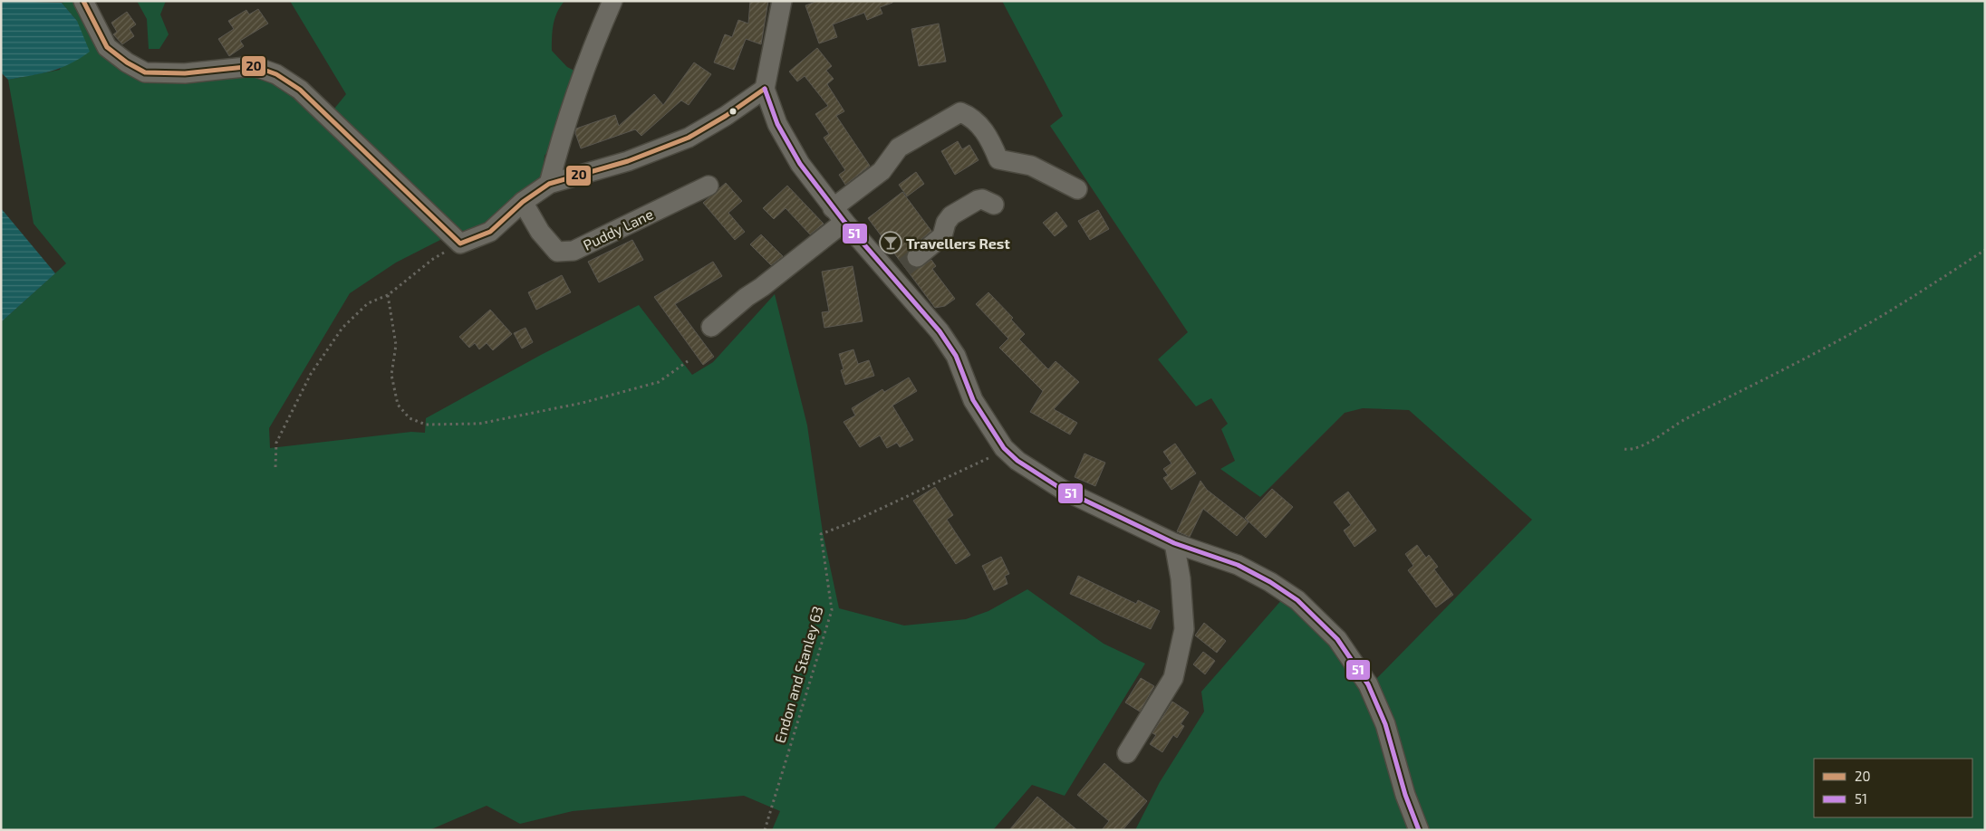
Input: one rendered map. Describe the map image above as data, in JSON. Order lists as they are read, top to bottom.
{
  "streets": {
    "street": ["Puddy Lane"],
    "path": ["Endon and Stanley 63"]
  },
  "places": {
    "bar": ["Travellers Rest"]
  },
  "lines": ["transit line 20", "transit line 51"],
  "legend": ["20", "51"]
}
